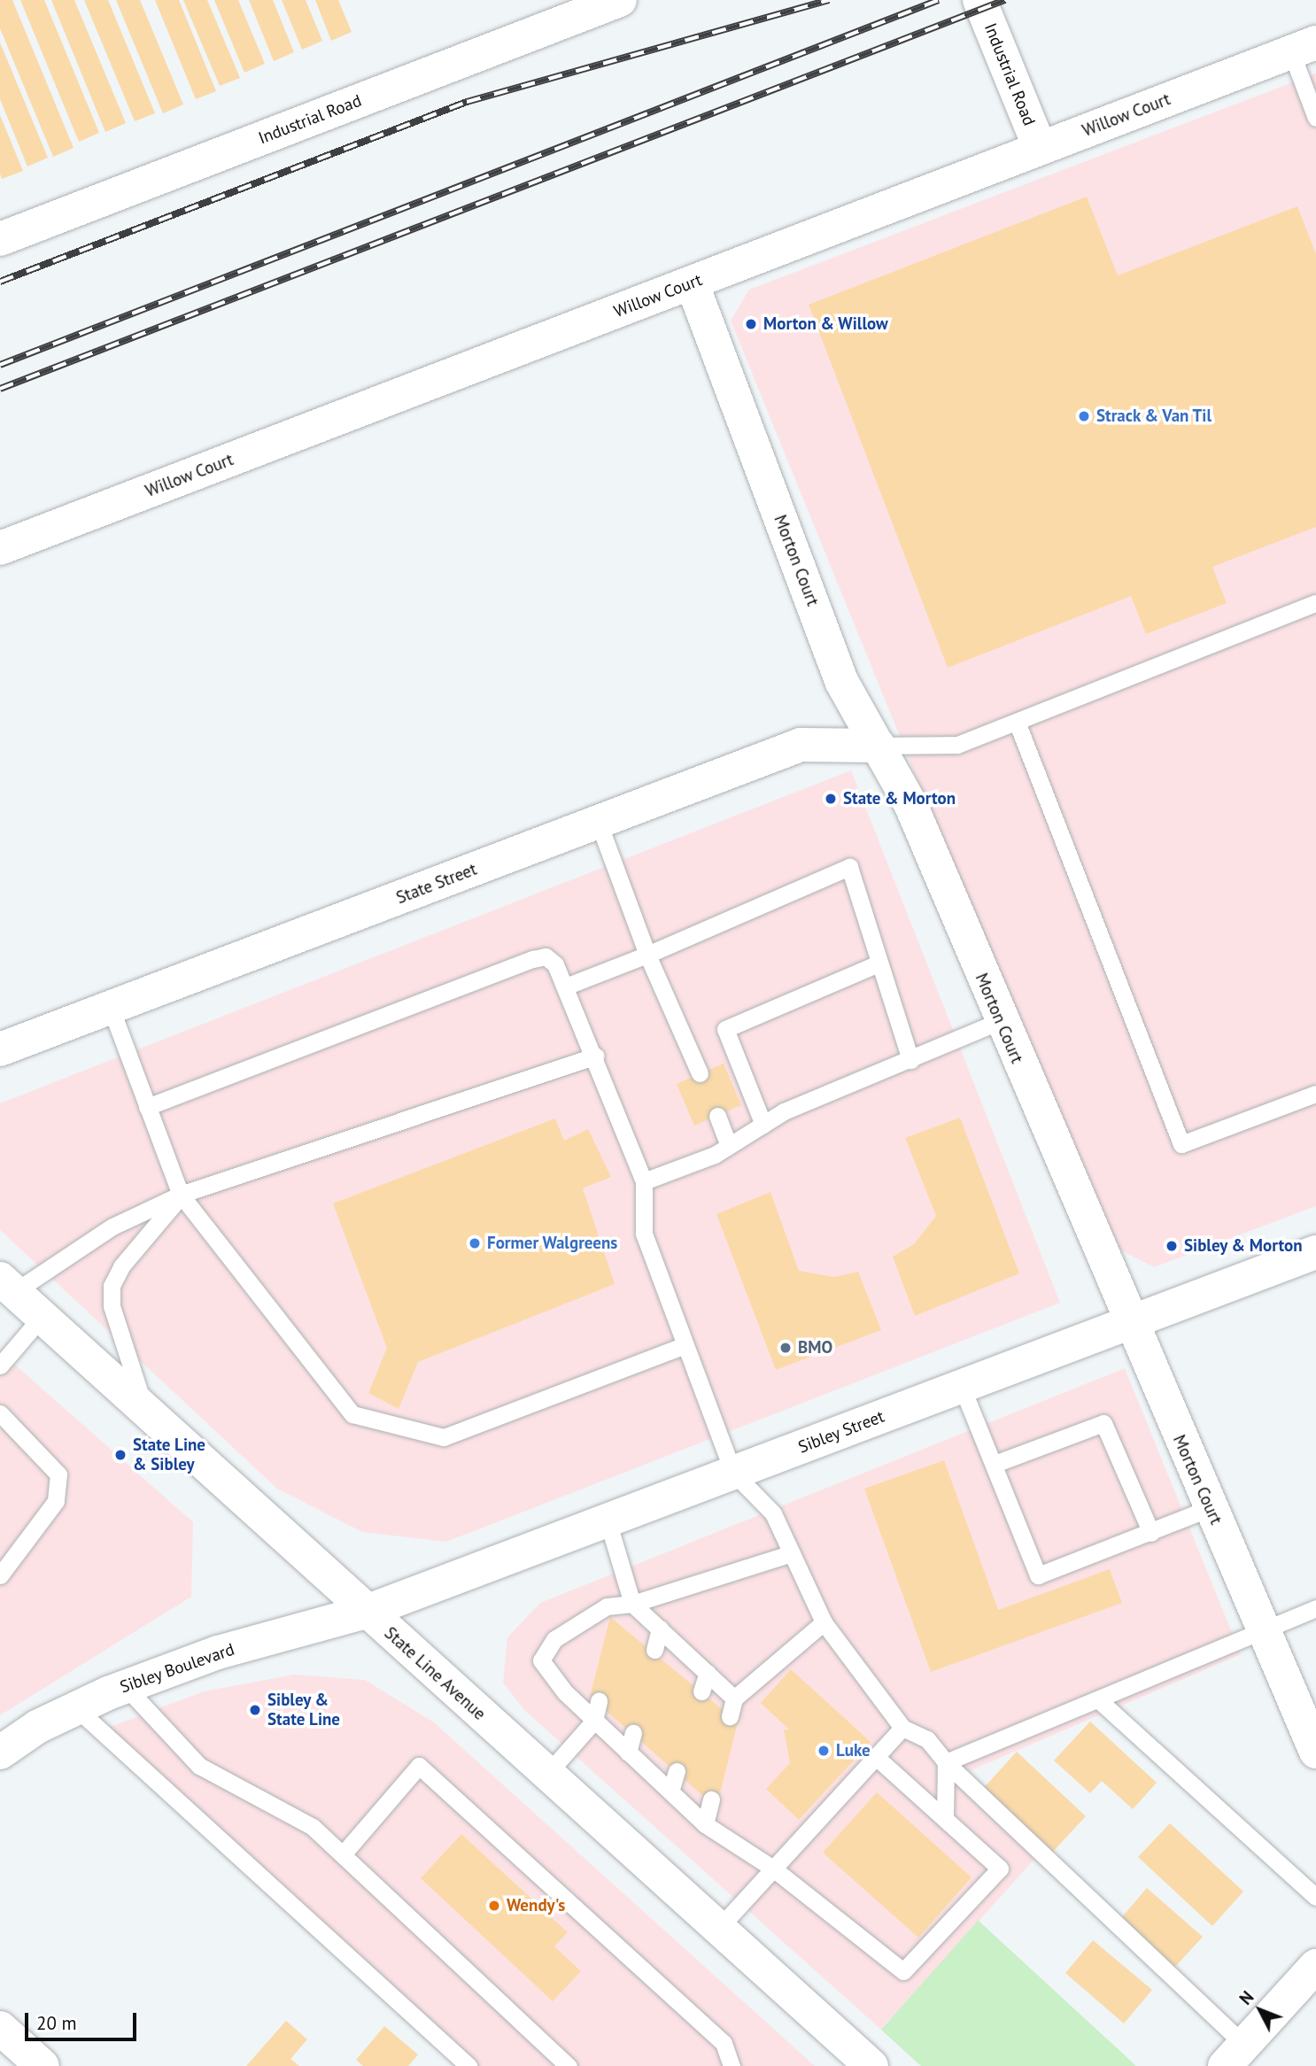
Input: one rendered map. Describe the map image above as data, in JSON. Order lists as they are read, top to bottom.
{
  "streets": {
    "street": [
      "Industrial Road",
      "Willow Court",
      "Morton Court",
      "State Street",
      "Sibley Street",
      "Sibley Boulevard",
      "State Line Avenue"
    ]
  },
  "crossings": [
    ["Industrial Road", "Willow Court"],
    ["Willow Court", "Morton Court"],
    ["Morton Court", "State Street"],
    ["Morton Court", "Sibley Street"],
    ["Sibley Street", "Sibley Boulevard"],
    ["Sibley Street", "State Line Avenue"],
    ["Sibley Boulevard", "State Line Avenue"]
  ],
  "places": [
    "Morton & Willow",
    "Strack & Van Til",
    "State & Morton",
    "Former Walgreens",
    "Sibley & Morton",
    "BMO",
    "State Line & Sibley",
    "Sibley & State Line",
    "Luke",
    "Wendy's"
  ],
  "scale_bar": "20 m",
  "north": "top left"
}
